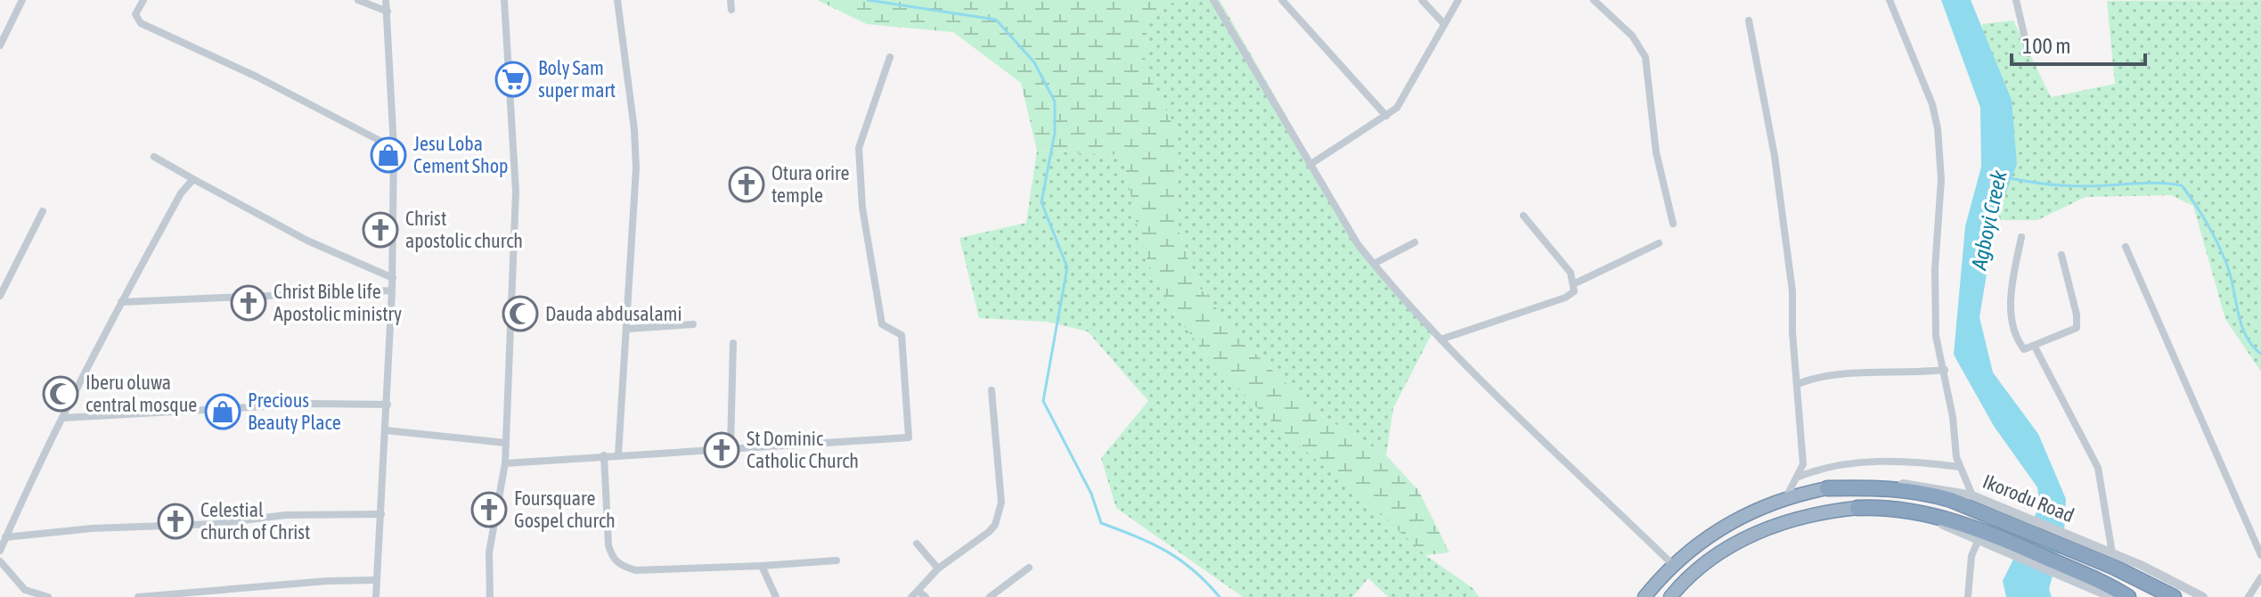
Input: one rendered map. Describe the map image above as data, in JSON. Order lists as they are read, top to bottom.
{
  "streets": {
    "highway": ["Ikorodu Road"]
  },
  "water": ["Agboyi Creek"],
  "places": {
    "supermarket": ["Boly Sam super mart"],
    "shop": ["Jesu Loba Cement Shop", "Precious Beauty Place"],
    "church": [
      "Otura orire temple",
      "Christ apostolic church",
      "Christ Bible life Apostolic ministry",
      "St Dominic Catholic Church",
      "Foursquare Gospel church",
      "Celestial church of Christ"
    ],
    "mosque": ["Dauda abdusalami", "Iberu oluwa central mosque"]
  },
  "scale_bar": "100 m"
}
